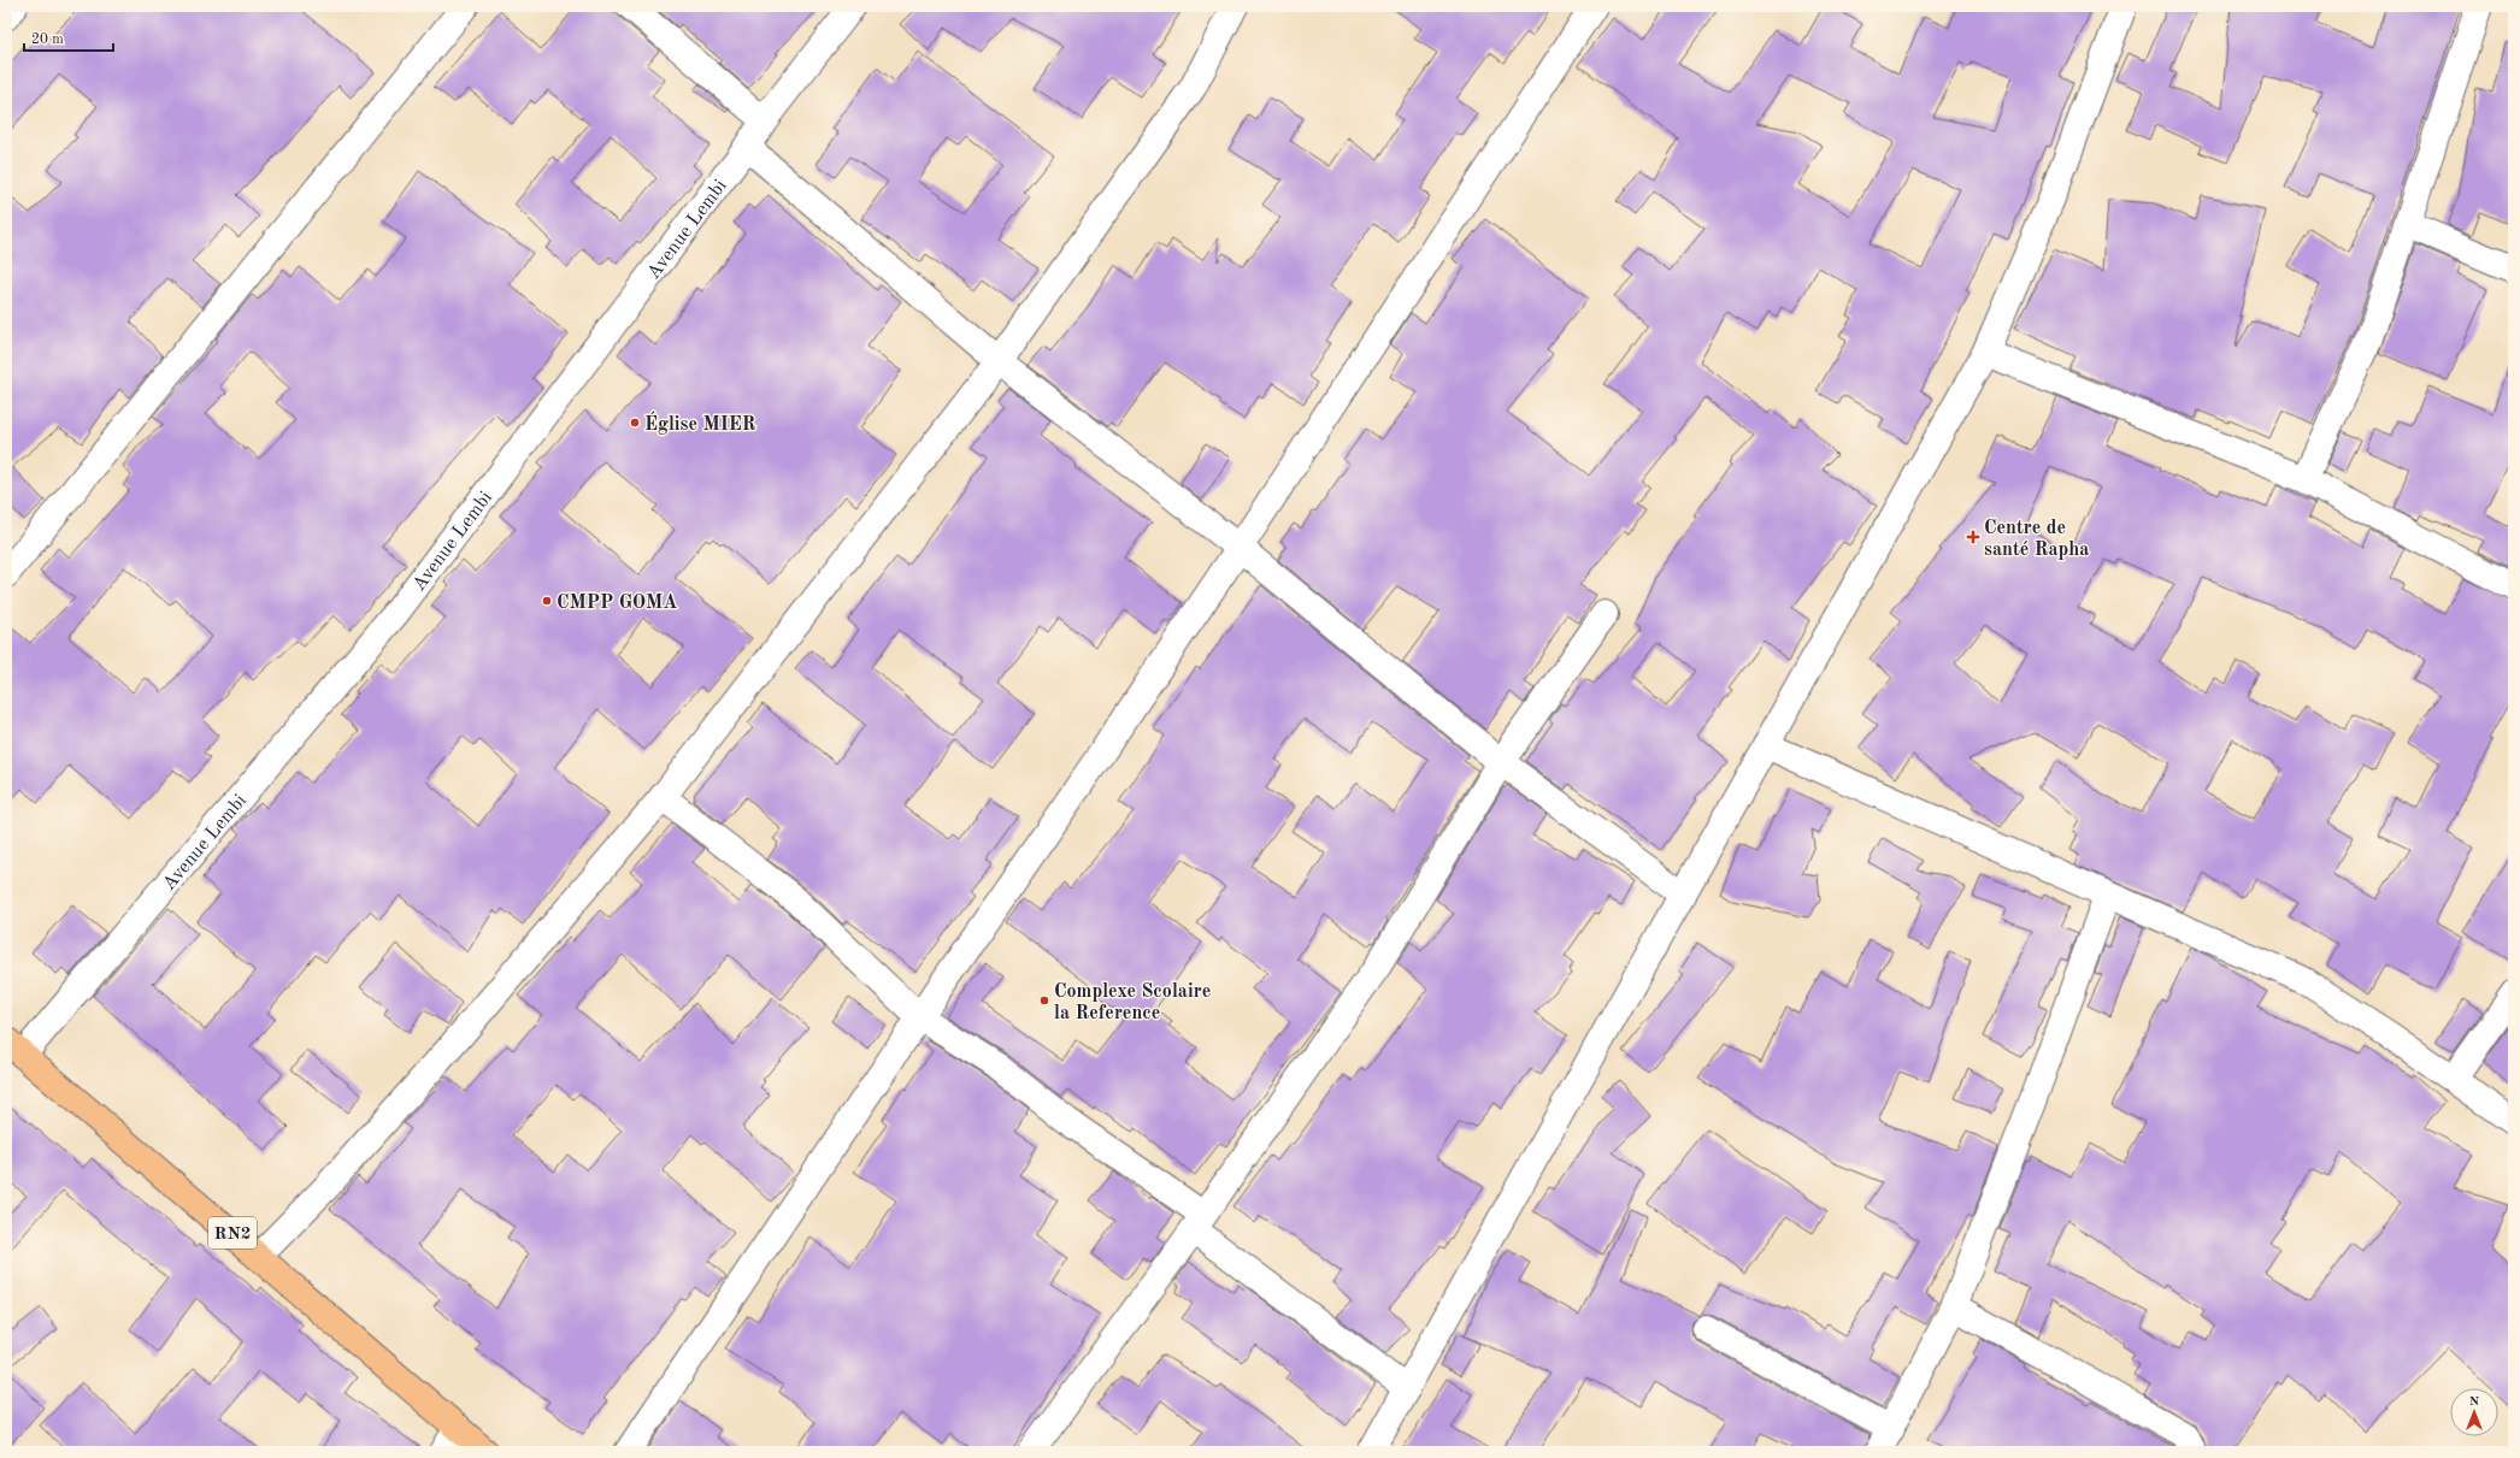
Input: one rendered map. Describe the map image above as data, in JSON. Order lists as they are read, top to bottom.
{
  "streets": {
    "highway": ["RN2"],
    "street": ["Avenue Lembi"]
  },
  "crossings": [
    ["Avenue Lembi", "RN2"]
  ],
  "places": {
    "other": ["Église MIER", "CMPP GOMA", "Complexe Scolaire la Reference"],
    "health": ["Centre de santé Rapha"]
  },
  "scale_bar": "20 m",
  "north": "top"
}
